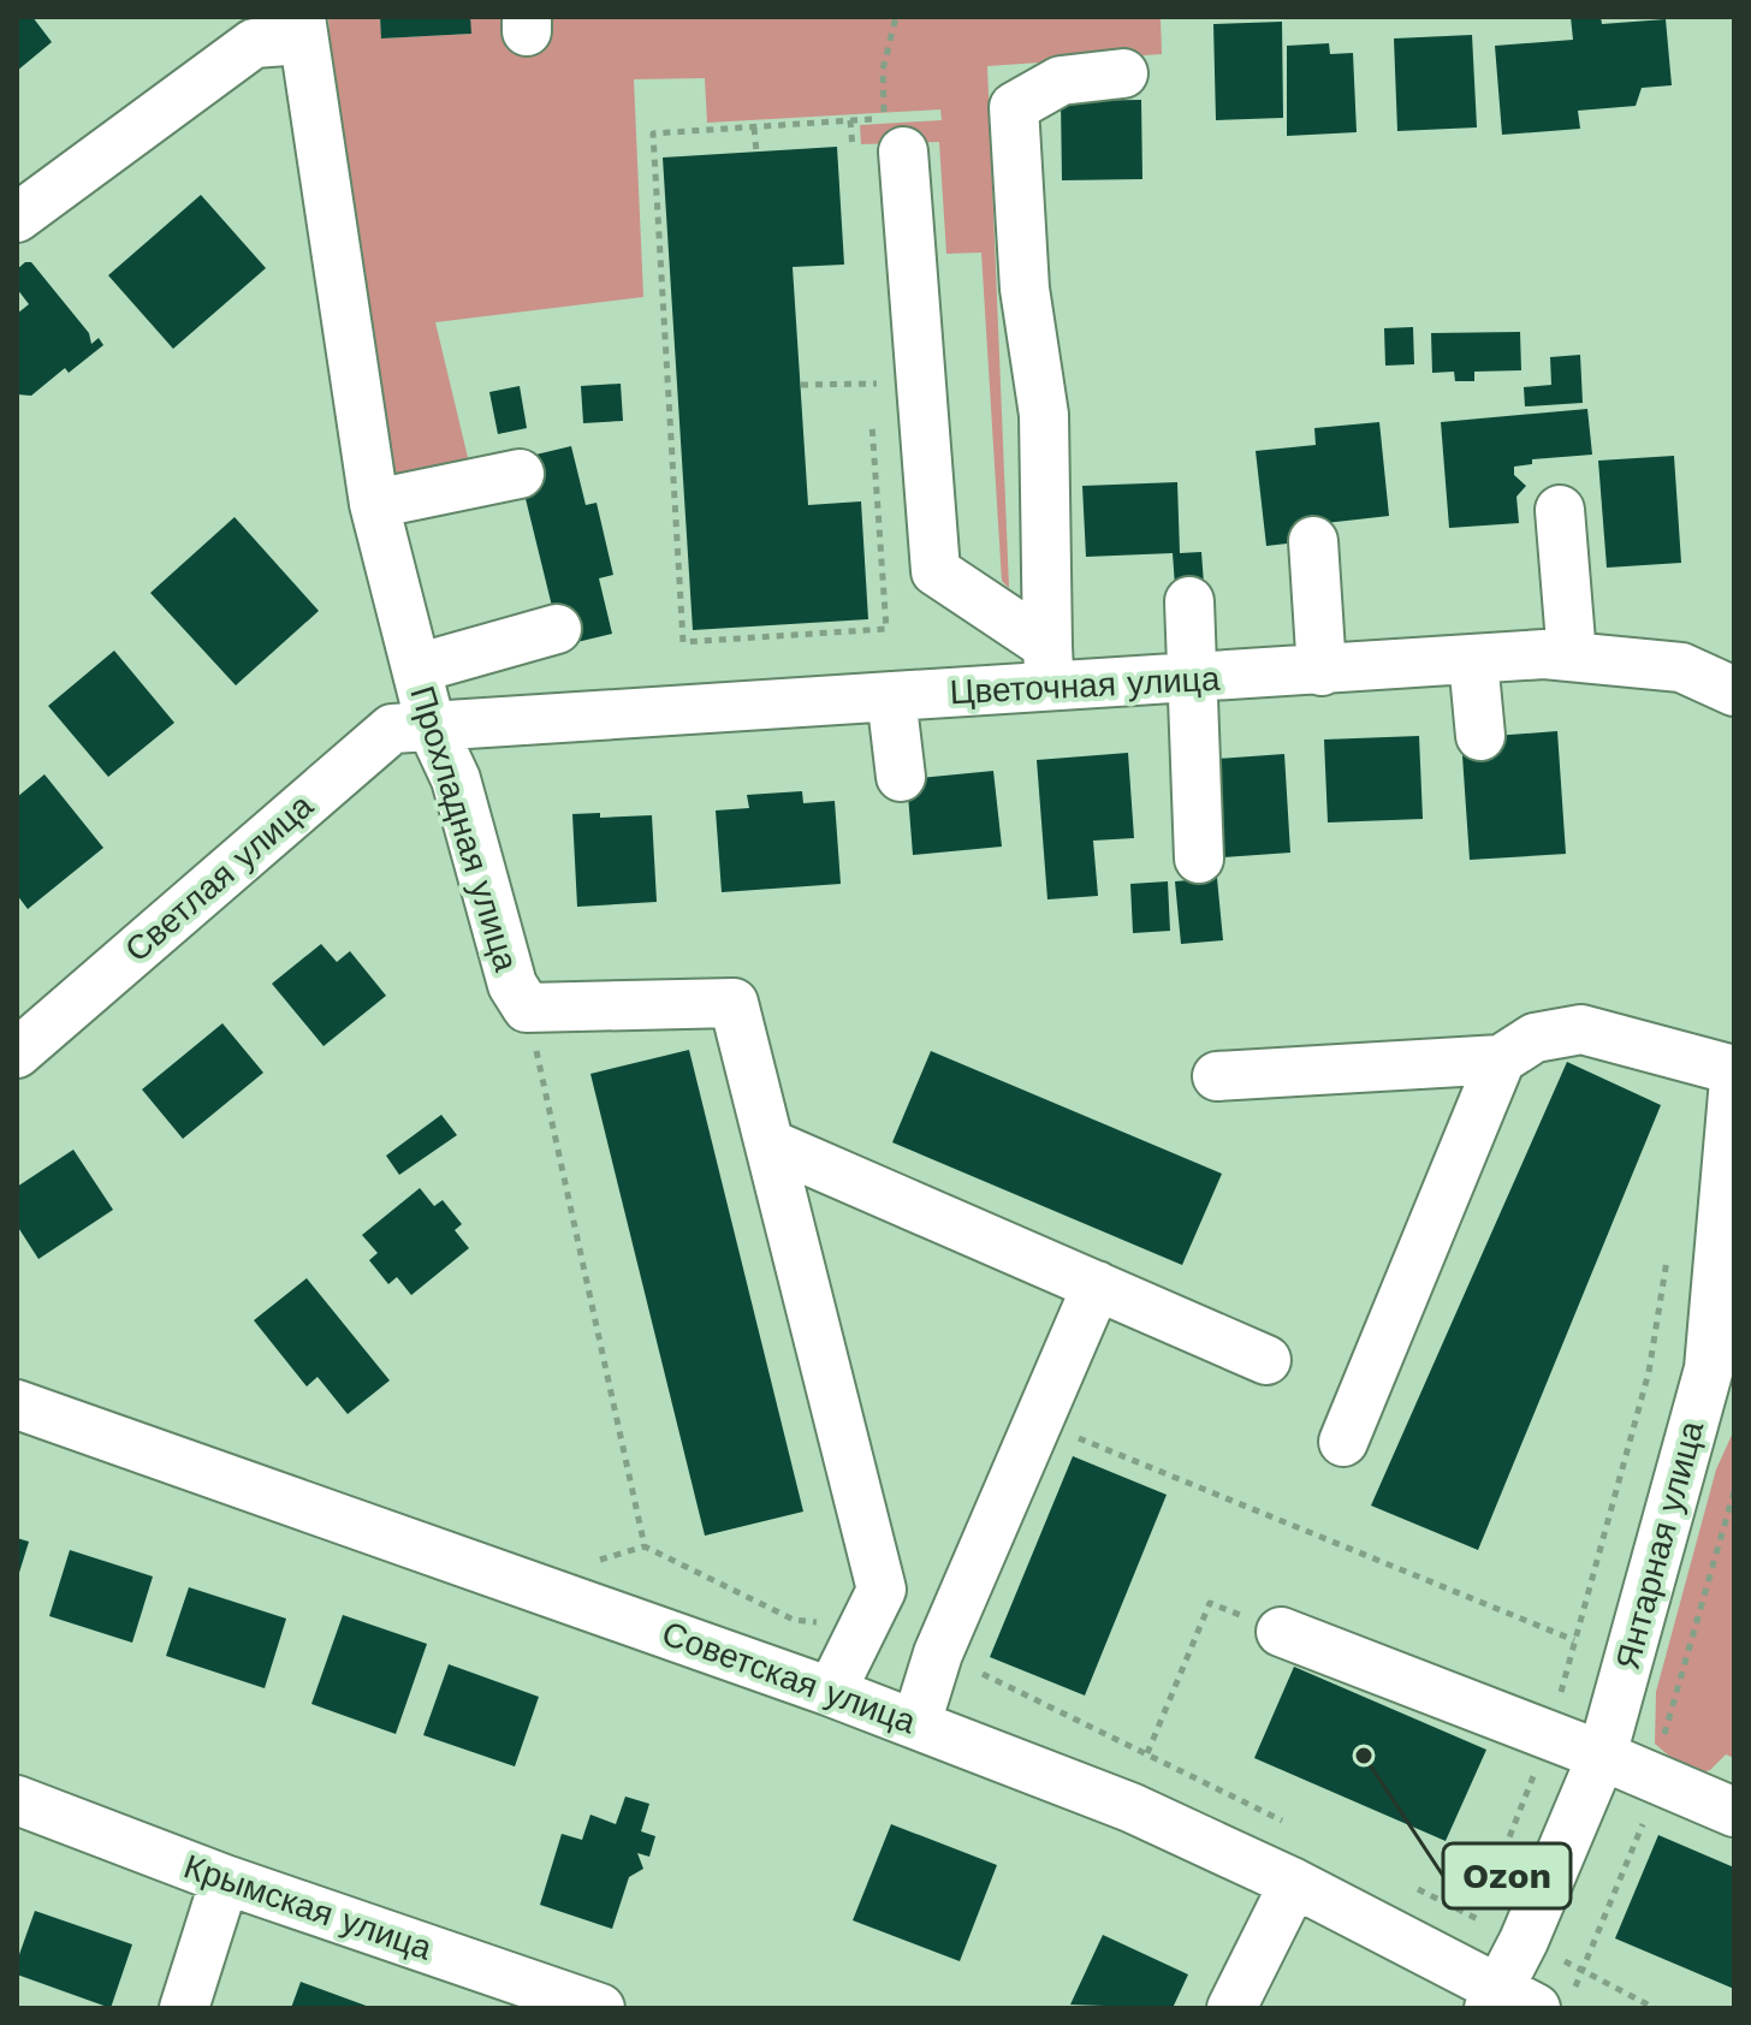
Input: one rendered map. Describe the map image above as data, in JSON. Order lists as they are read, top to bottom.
{
  "streets": {
    "street": [
      "Цветочная улица",
      "Прохладная улица",
      "Светлая улица",
      "Янтарная улица",
      "Советская улица",
      "Крымская улица"
    ]
  },
  "crossings": [
    ["Цветочная улица", "Прохладная улица"],
    ["Цветочная улица", "Светлая улица"],
    ["Прохладная улица", "Светлая улица"],
    ["Прохладная улица", "Советская улица"],
    ["Янтарная улица", "Советская улица"]
  ],
  "places": ["Ozon"]
}
